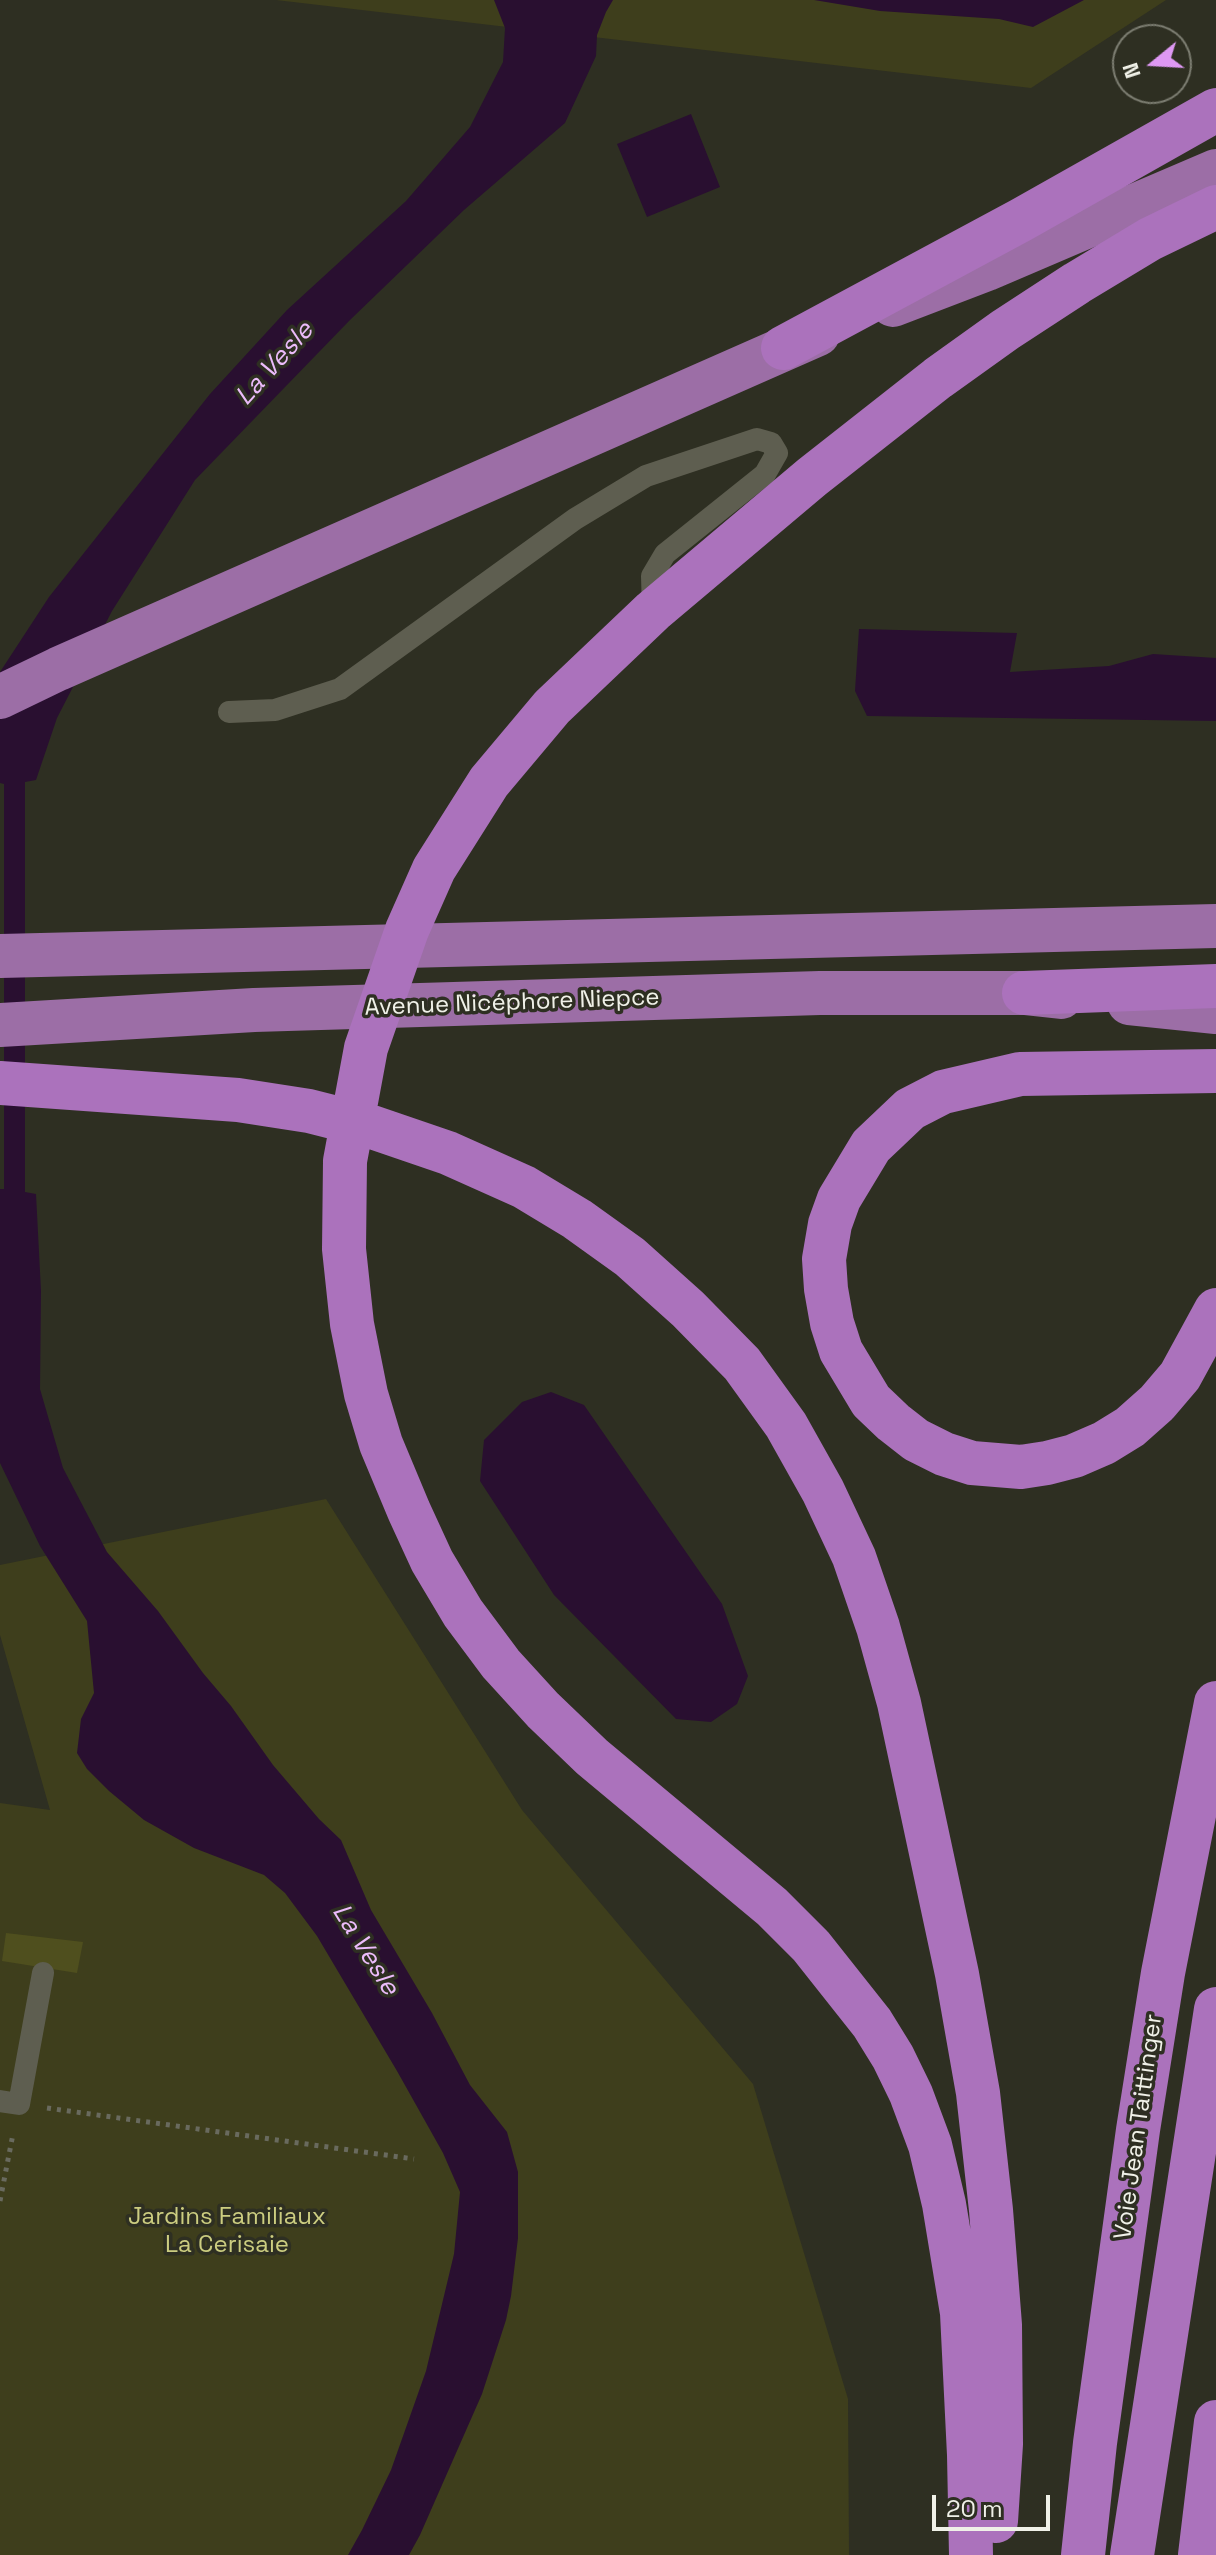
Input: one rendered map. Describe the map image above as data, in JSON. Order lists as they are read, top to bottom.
{
  "streets": {
    "highway": ["Avenue Nicéphore Niepce", "Voie Jean Taittinger"]
  },
  "water": ["La Vesle"],
  "parks": ["Jardins Familiaux La Cerisaie"],
  "scale_bar": "20 m",
  "north": "left"
}
